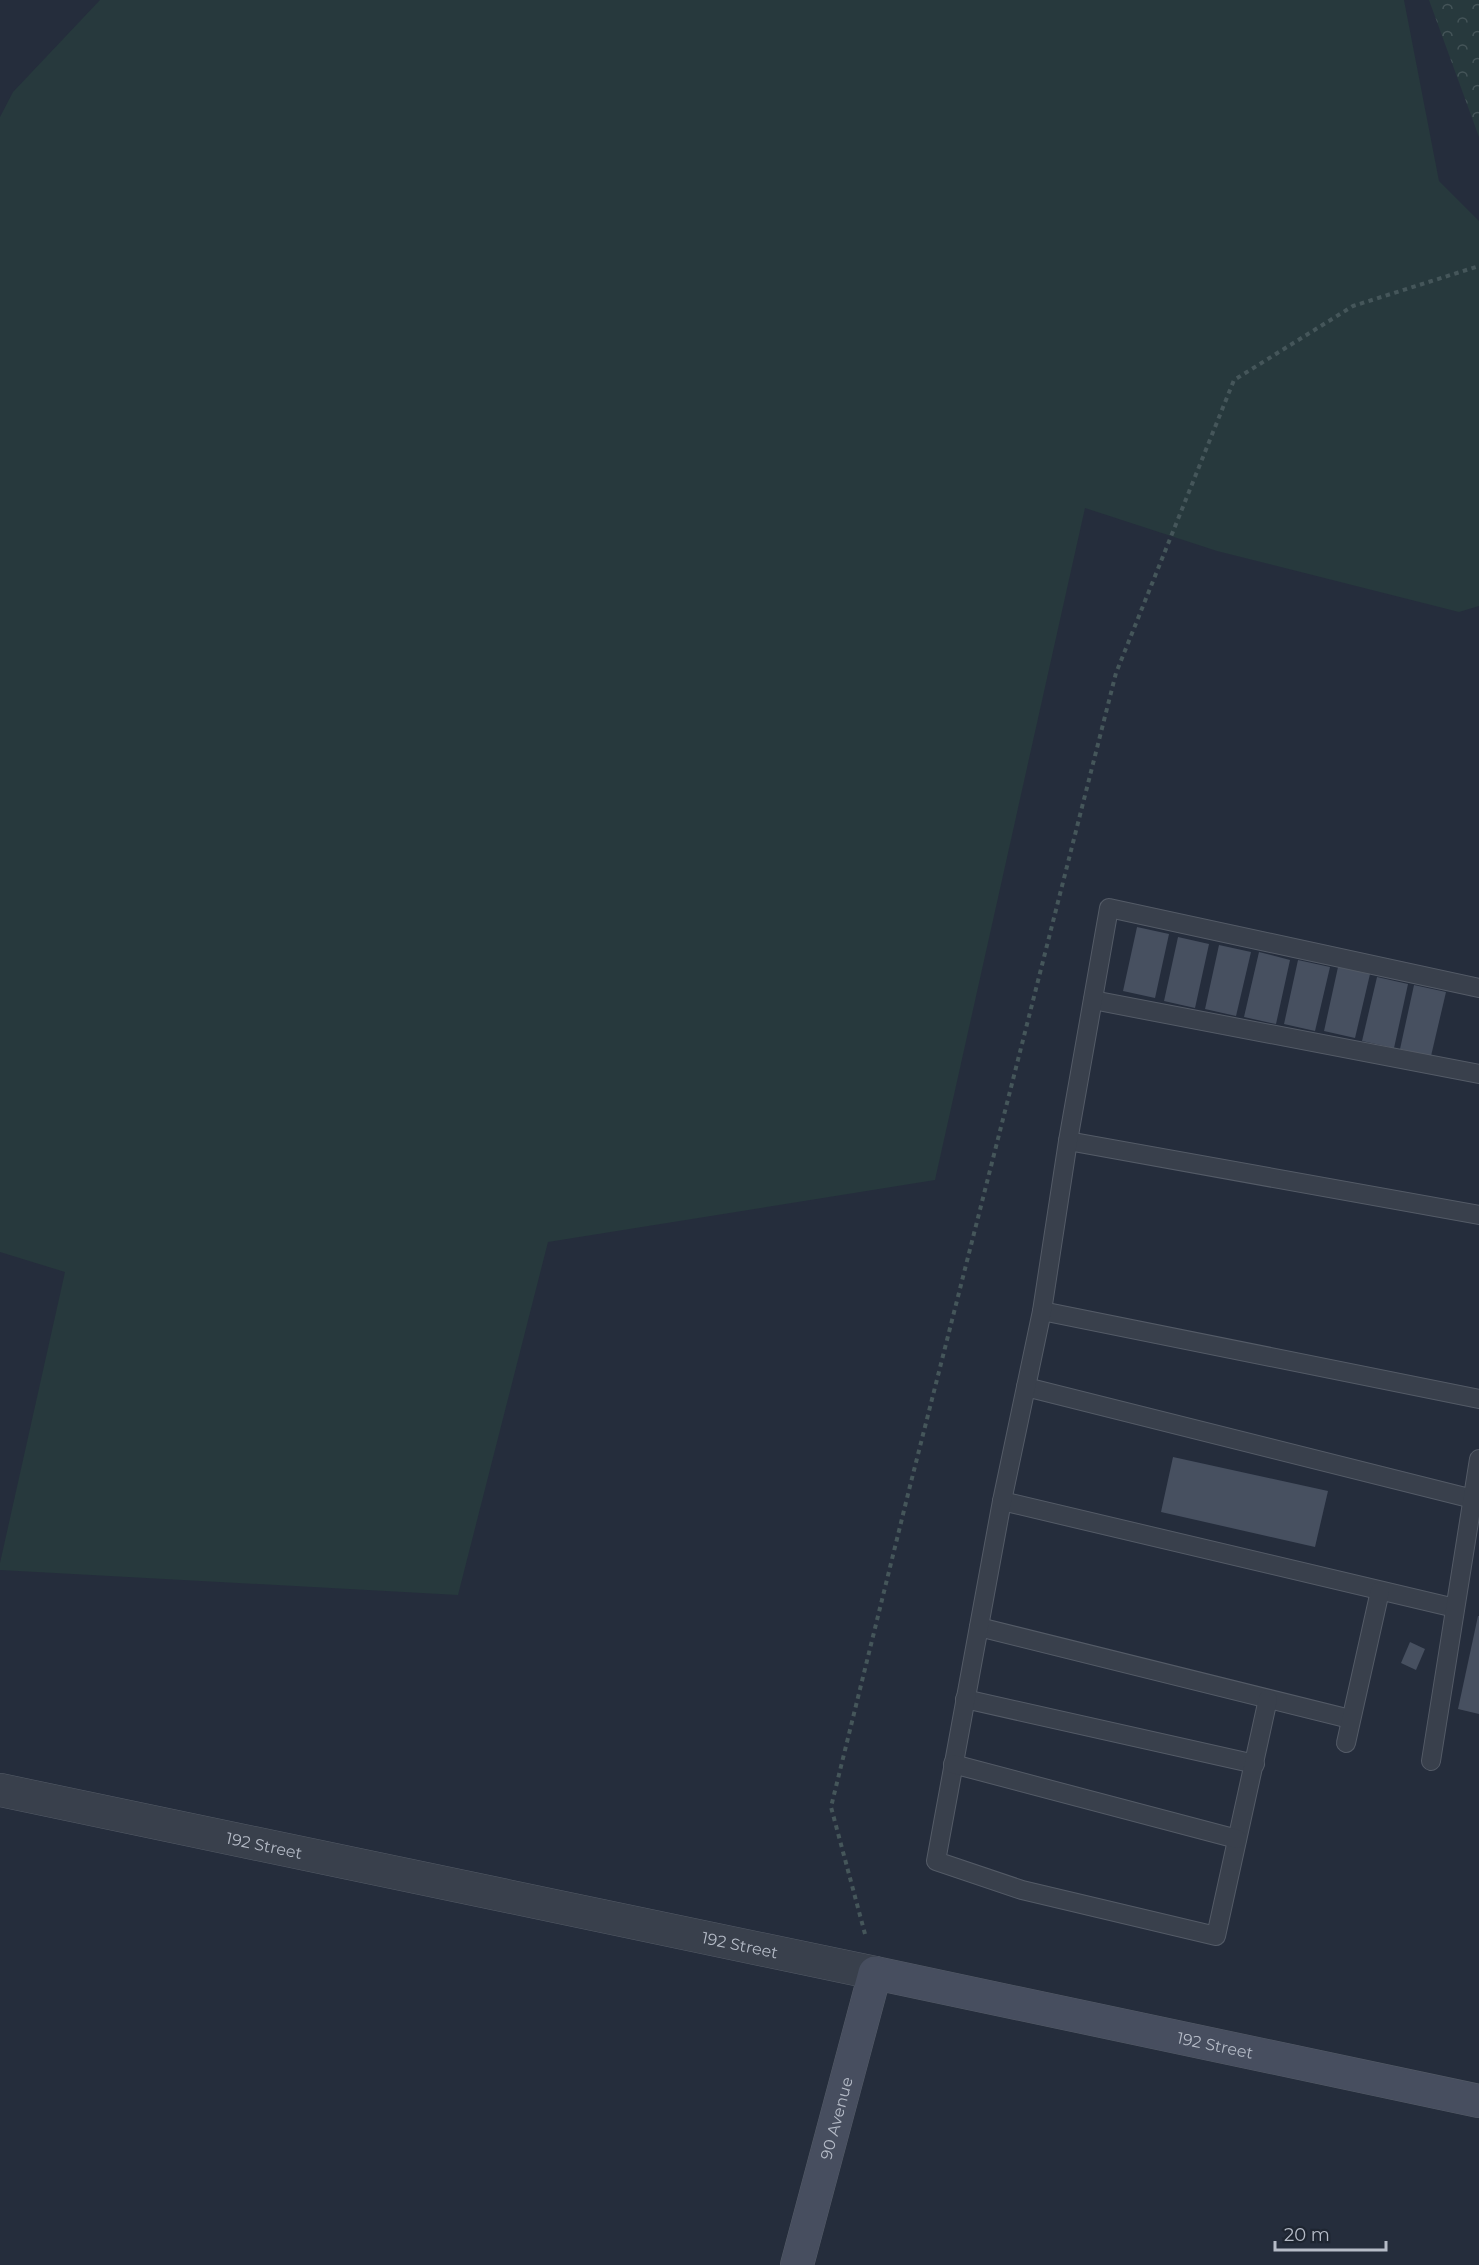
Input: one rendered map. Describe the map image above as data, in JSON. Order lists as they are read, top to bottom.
{
  "streets": {
    "main road": ["192 Street", "90 Avenue"]
  },
  "crossings": [
    ["192 Street", "90 Avenue"]
  ],
  "scale_bar": "20 m"
}
